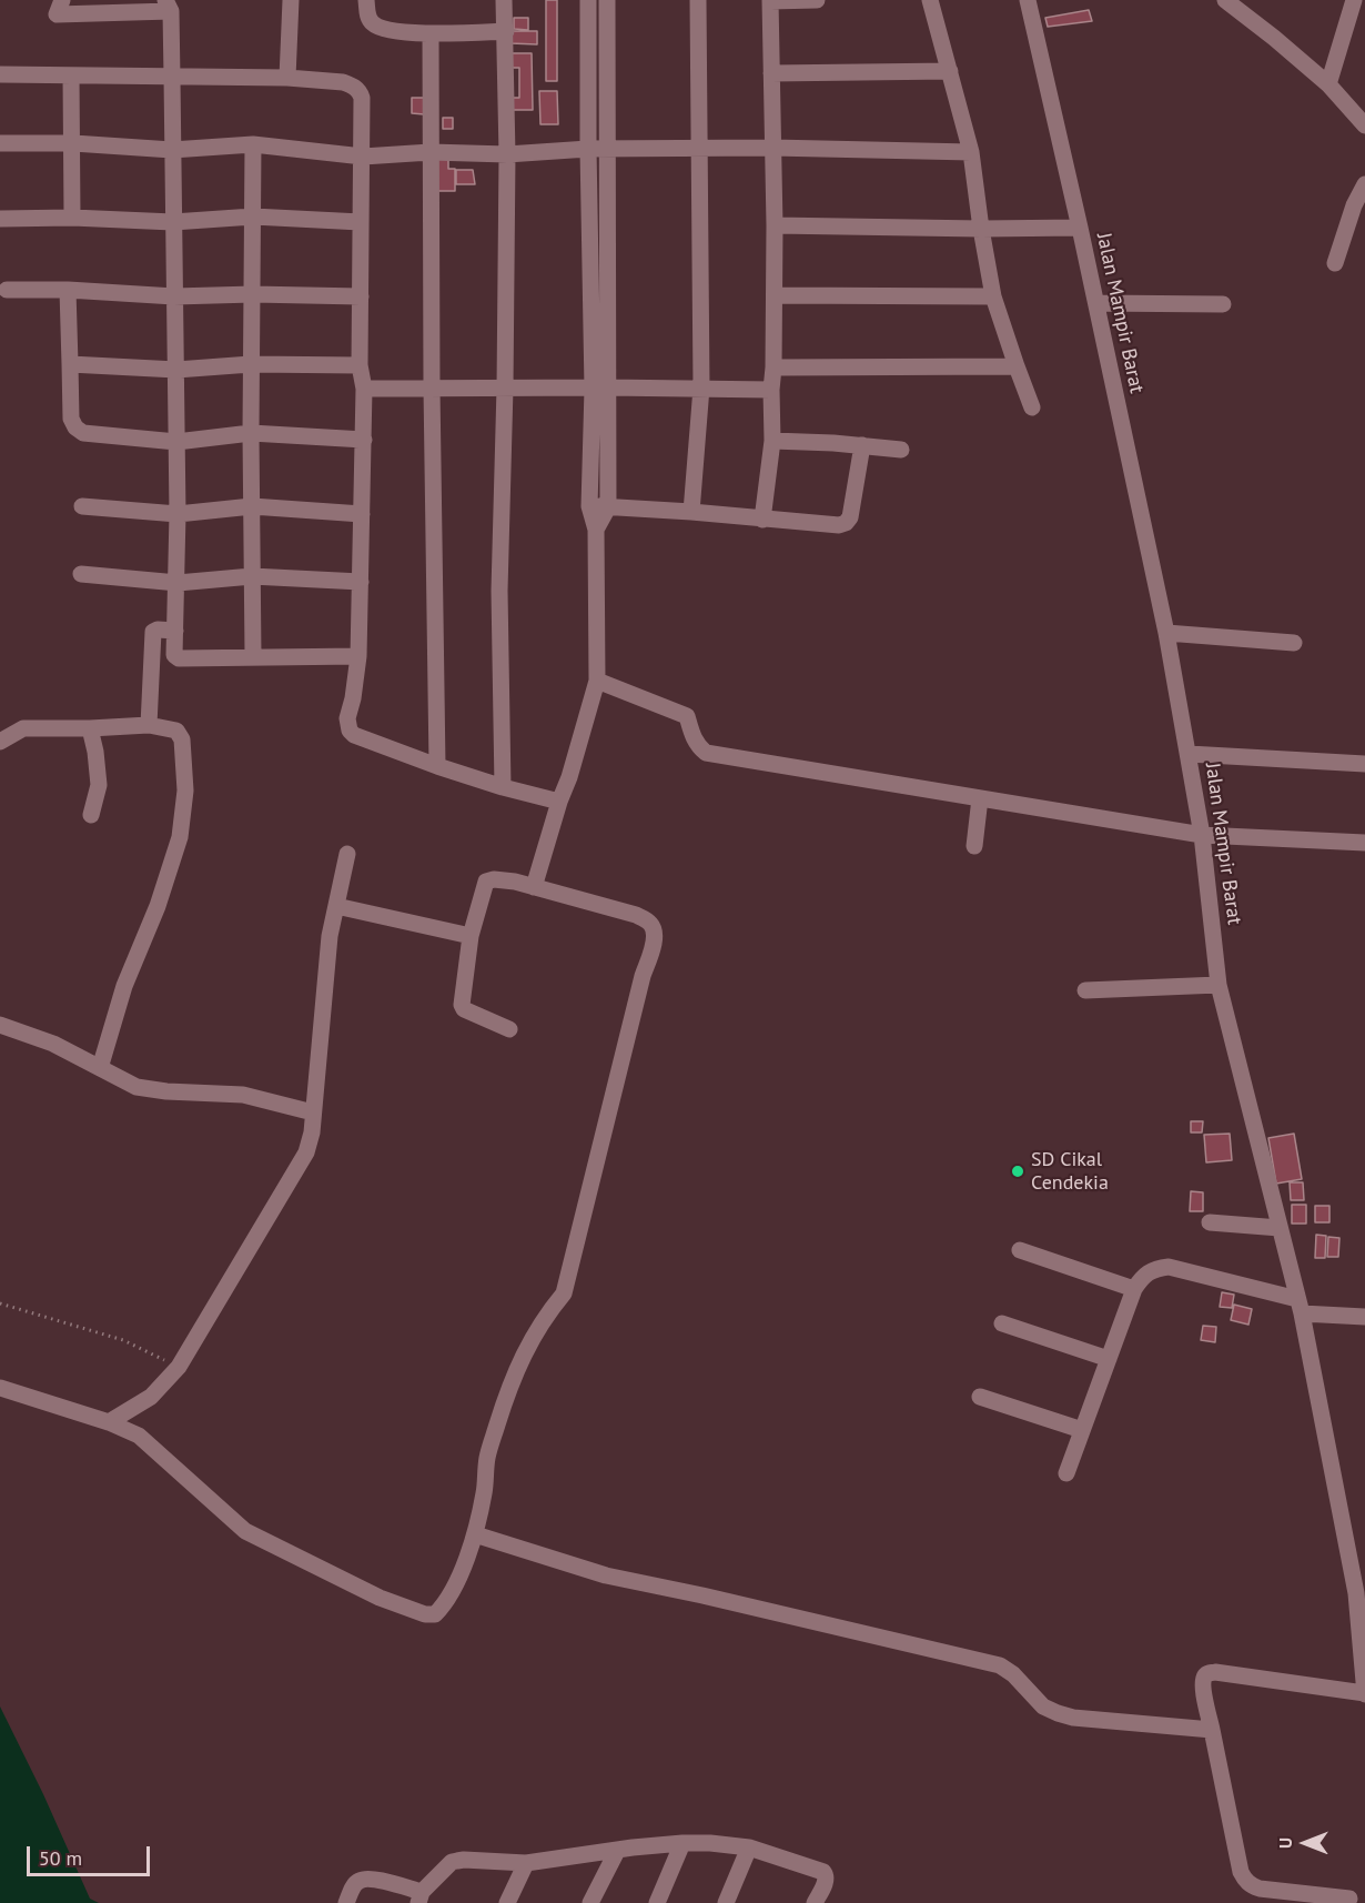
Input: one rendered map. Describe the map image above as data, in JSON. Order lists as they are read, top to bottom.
{
  "streets": {
    "street": ["Jalan Mampir Barat"]
  },
  "places": ["SD Cikal Cendekia"],
  "scale_bar": "50 m",
  "north": "left"
}
